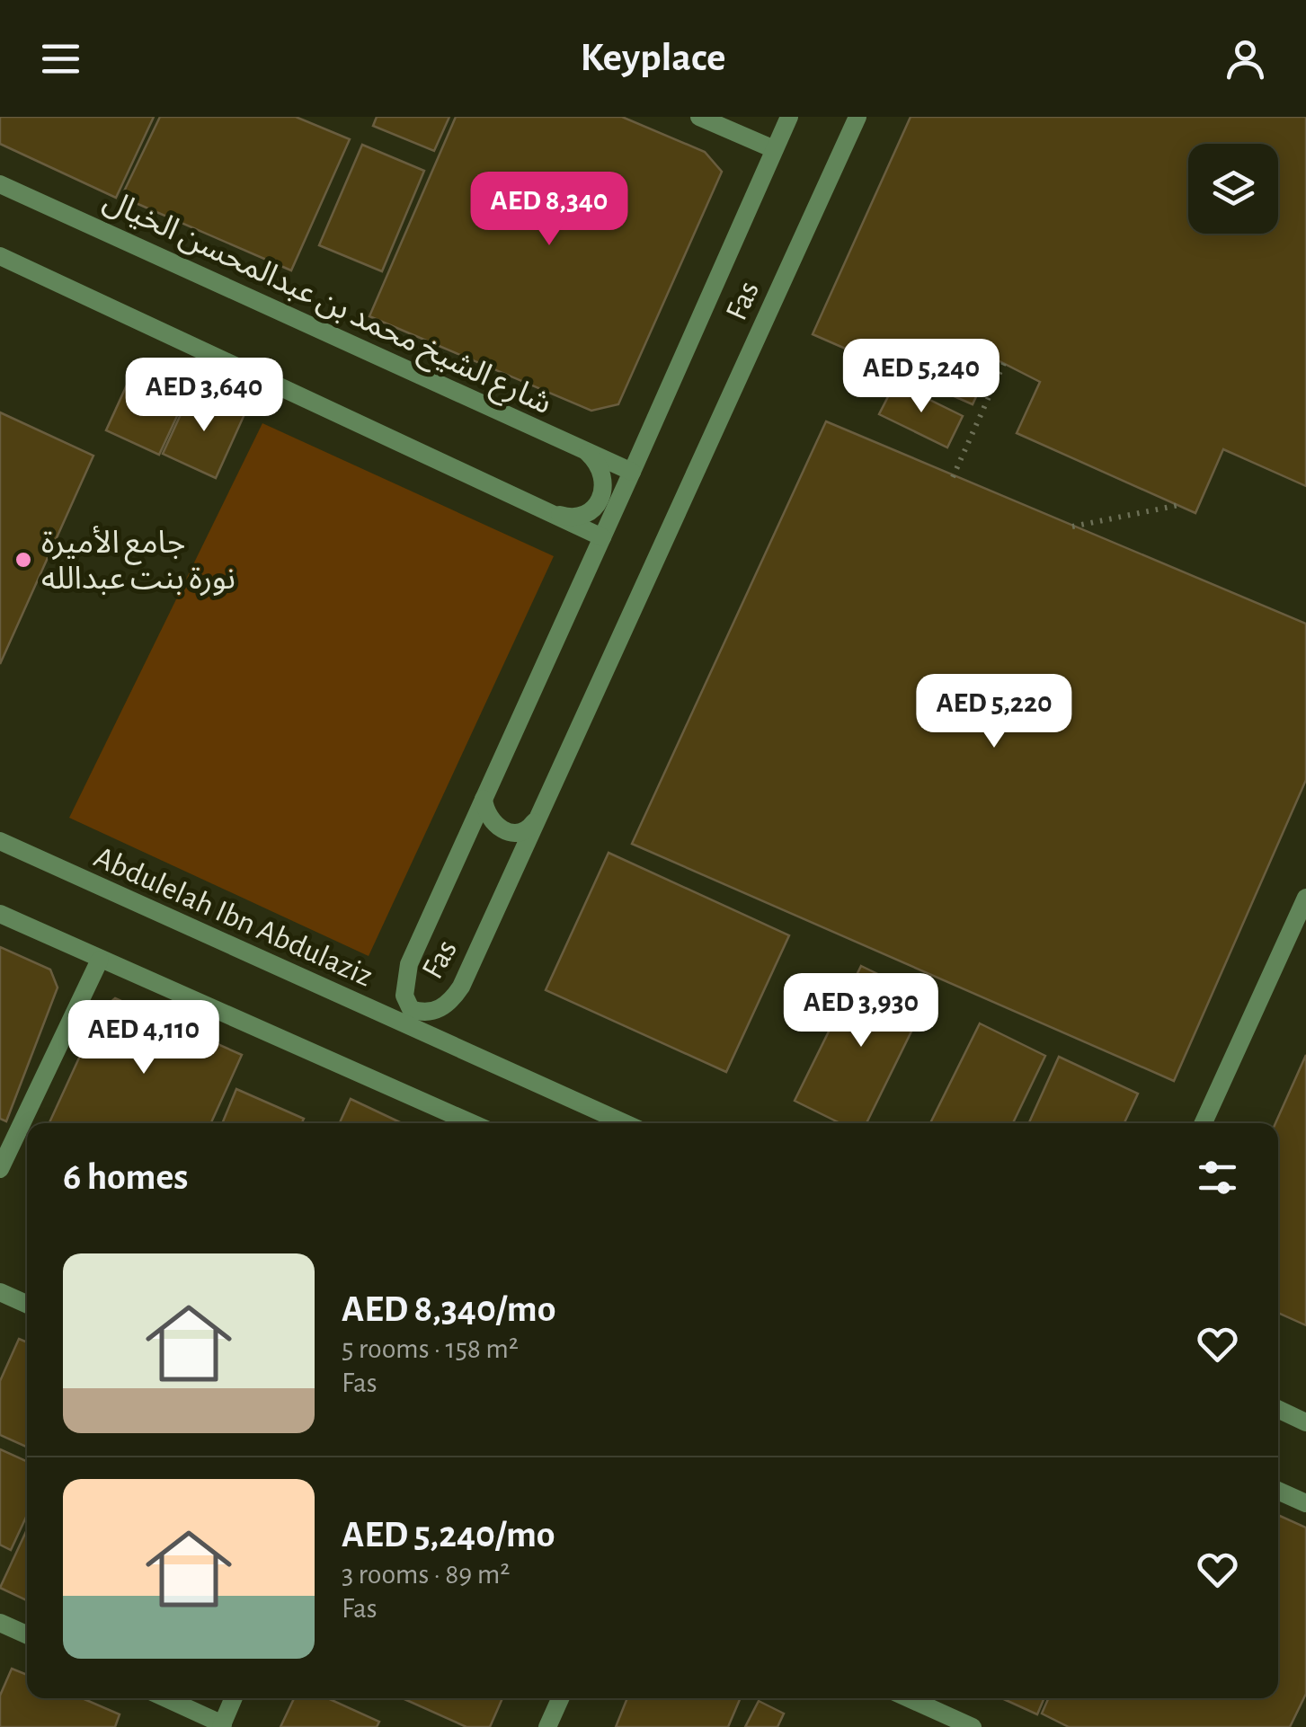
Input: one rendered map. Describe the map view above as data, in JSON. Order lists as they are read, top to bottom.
{
  "streets": {
    "street": ["Fas", "شارع الشيخ محمد بن عبدالمحسن الخيال", "Abdulelah Ibn Abdulaziz"]
  },
  "crossings": [
    ["Fas", "شارع الشيخ محمد بن عبدالمحسن الخيال"]
  ],
  "places": ["جامع الأميرة نورة بنت عبدالله"],
  "page": {
    "header": "Keyplace",
    "price": [
      "AED 8,340",
      "AED 5,240",
      "AED 3,640",
      "AED 5,220",
      "AED 3,930",
      "AED 4,110"
    ],
    "heading": "6 homes",
    "list": [
      {
        "name": "AED 8,340/mo",
        "note": "5 rooms · 158 m² · Fas"
      },
      {
        "name": "AED 5,240/mo",
        "note": "3 rooms · 89 m² · Fas"
      }
    ]
  }
}
